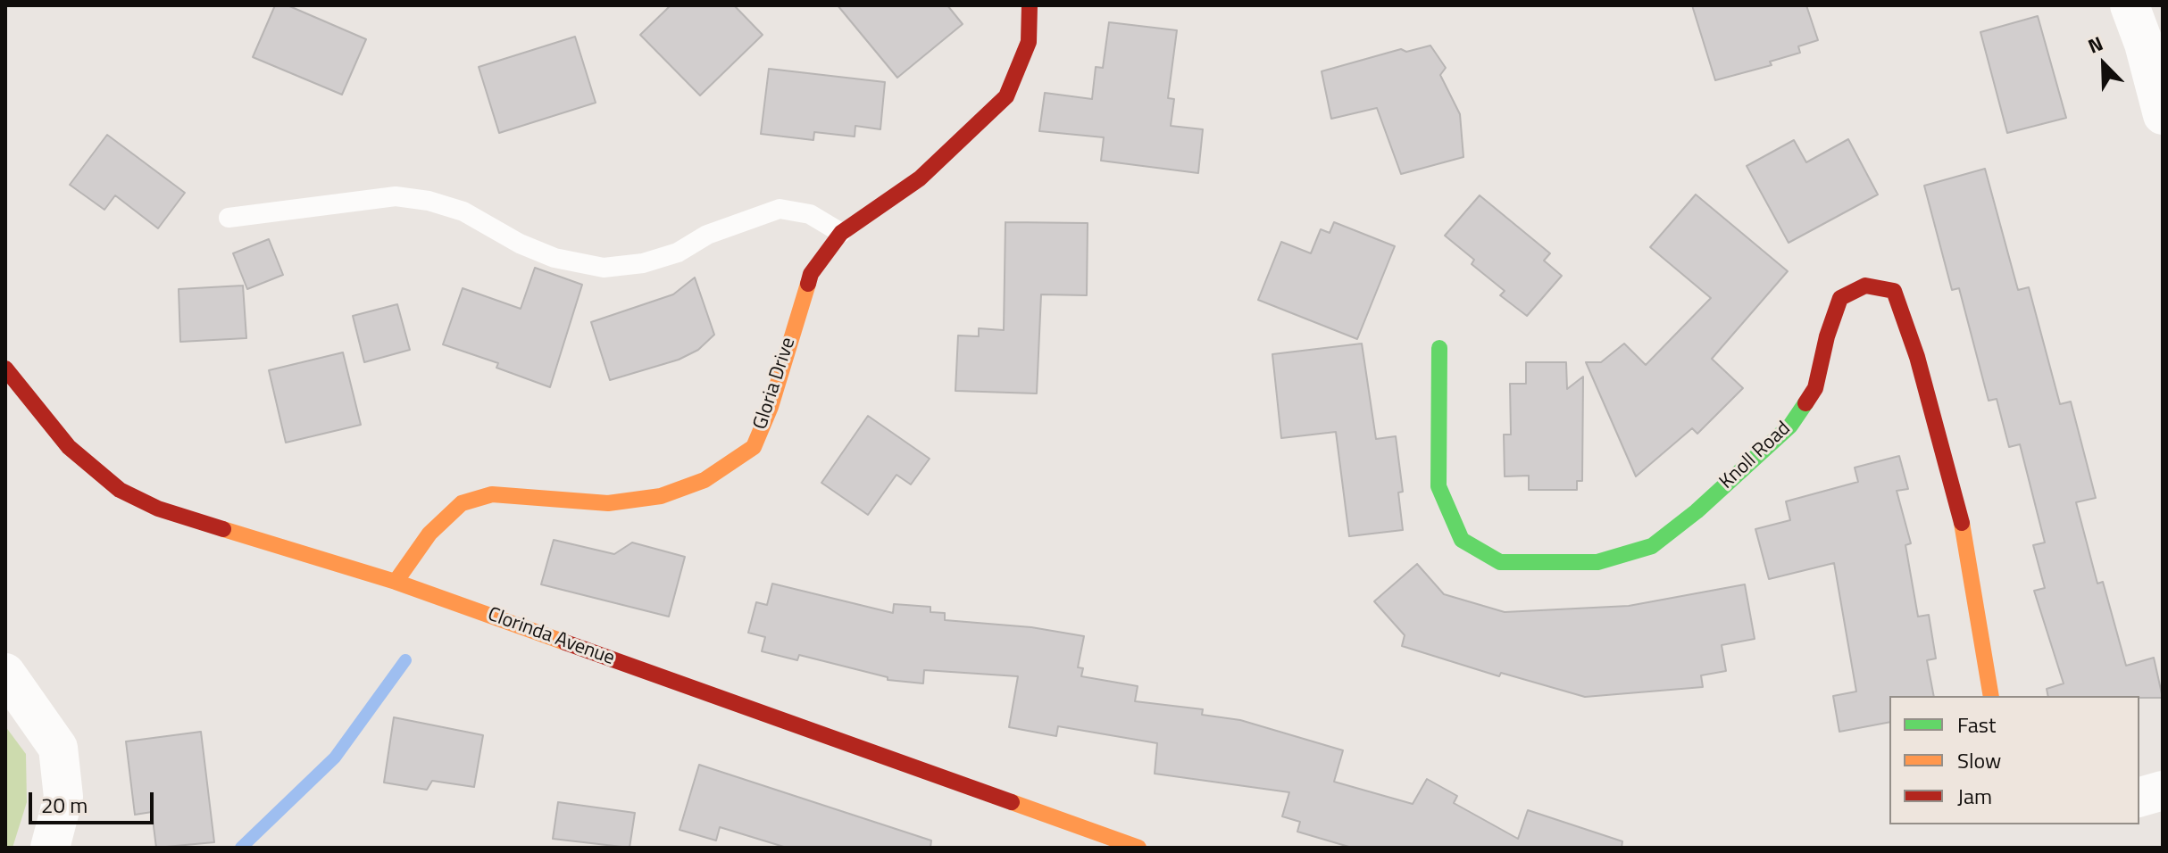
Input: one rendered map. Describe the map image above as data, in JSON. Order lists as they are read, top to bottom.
{
  "streets": {
    "street": ["Gloria Drive", "Knoll Road", "Clorinda Avenue"]
  },
  "crossings": [
    ["Gloria Drive", "Clorinda Avenue"]
  ],
  "legend": ["Fast", "Slow", "Jam"],
  "scale_bar": "20 m",
  "north": "top left"
}
